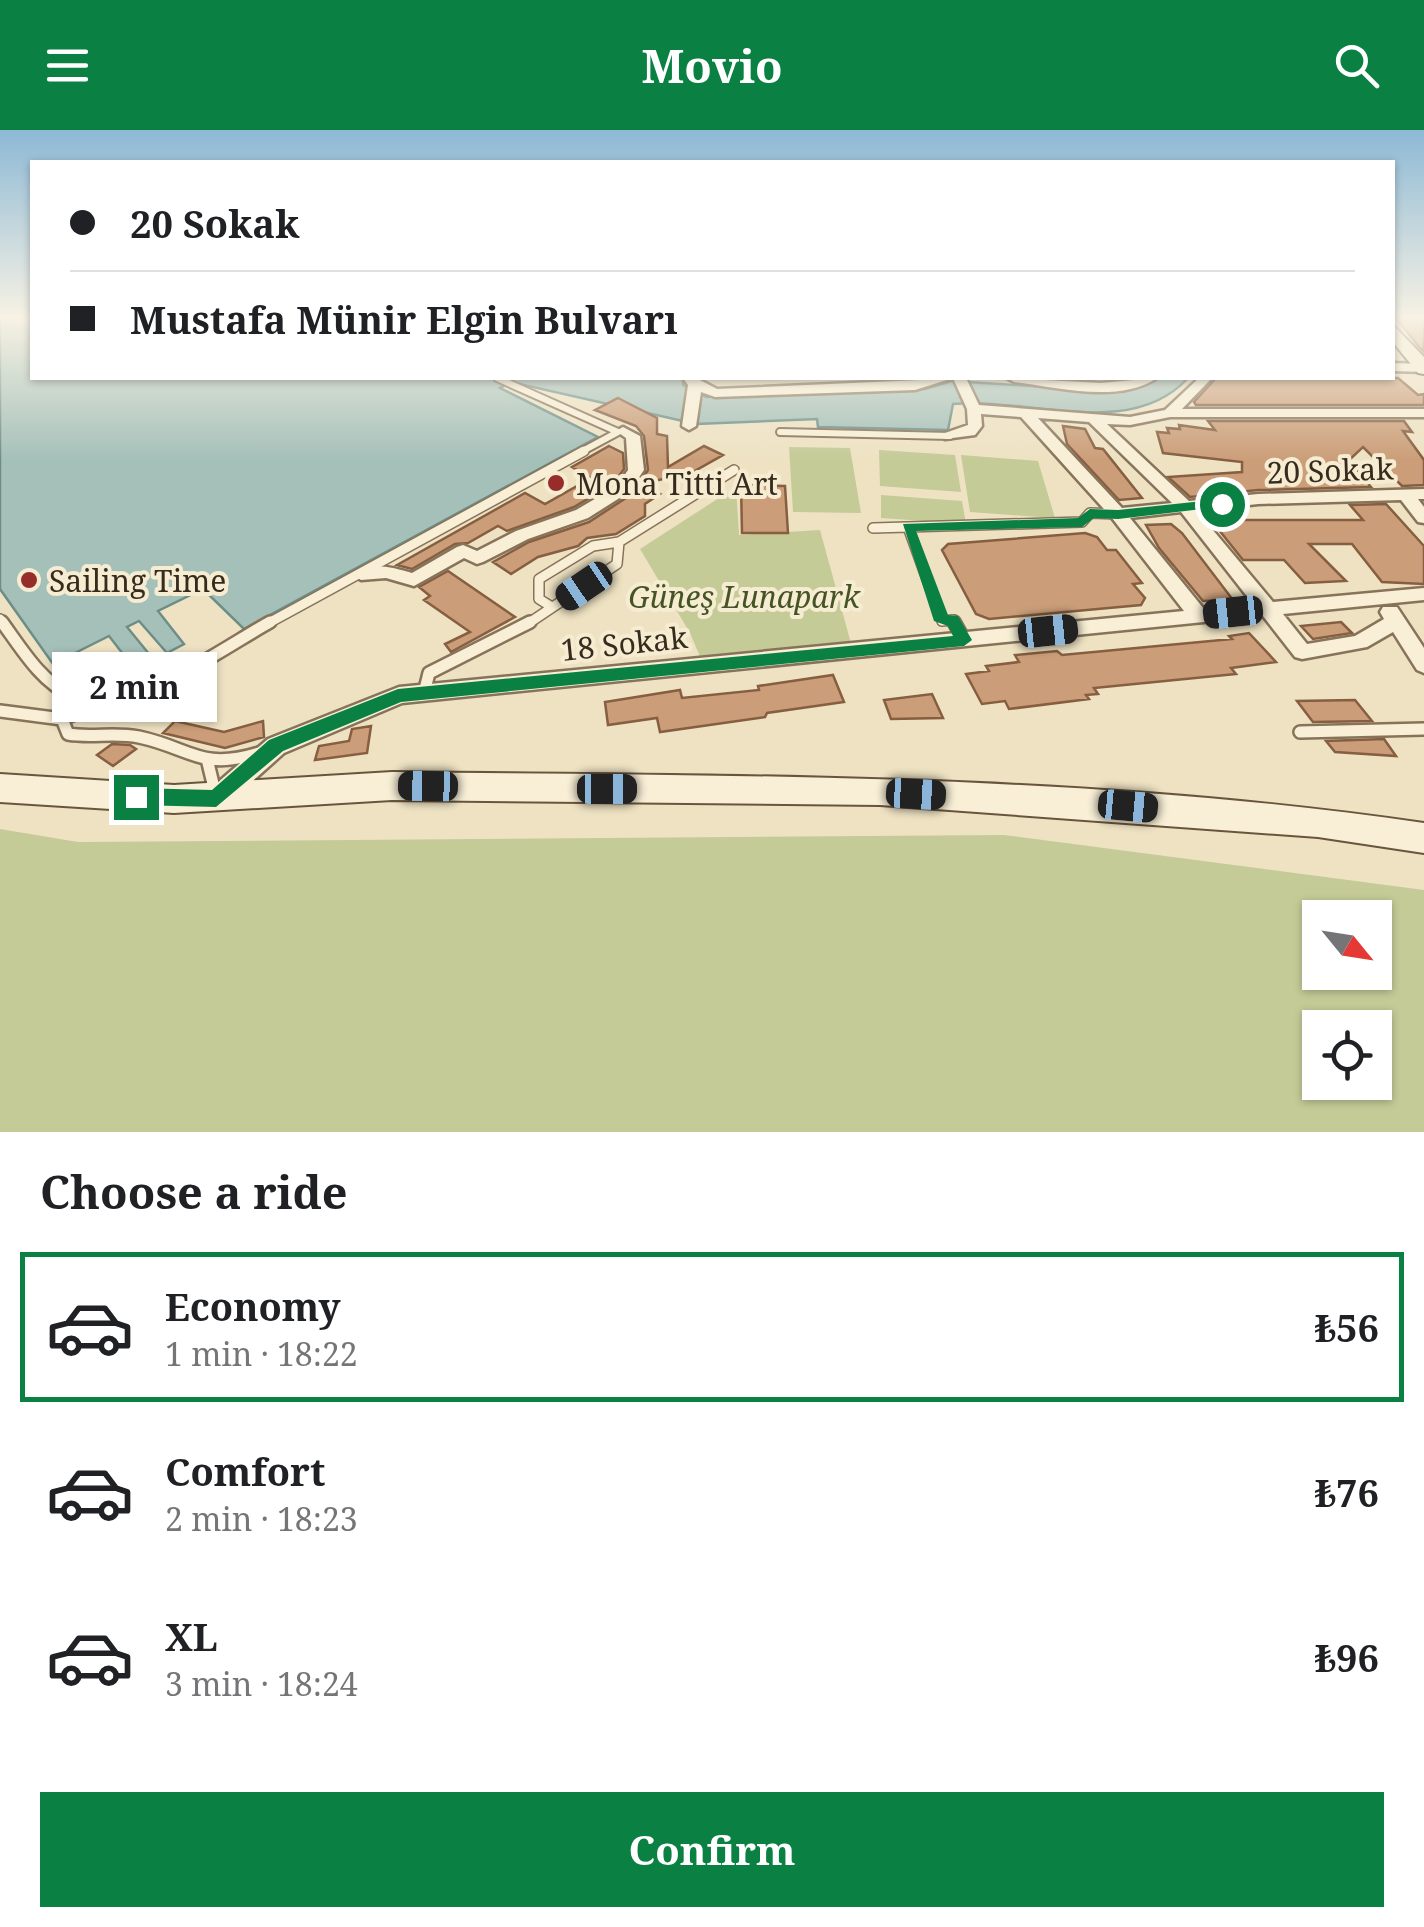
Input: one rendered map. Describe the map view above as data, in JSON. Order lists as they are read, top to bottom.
{
  "streets": {
    "street": ["20 Sokak", "18 Sokak"]
  },
  "parks": ["Güneş Lunapark"],
  "places": ["Mona Titti Art", "Sailing Time"],
  "north": "bottom right",
  "page": {
    "header": "Movio",
    "banner": ["20 Sokak", "Mustafa Münir Elgin Bulvarı"],
    "bubble": "2 min",
    "heading": "Choose a ride",
    "list": [
      {
        "name": "Economy",
        "note": "1 min · 18:22",
        "value": "₺56"
      },
      {
        "name": "Comfort",
        "note": "2 min · 18:23",
        "value": "₺76"
      },
      {
        "name": "XL",
        "note": "3 min · 18:24",
        "value": "₺96"
      }
    ],
    "buttons": "Confirm"
  }
}
